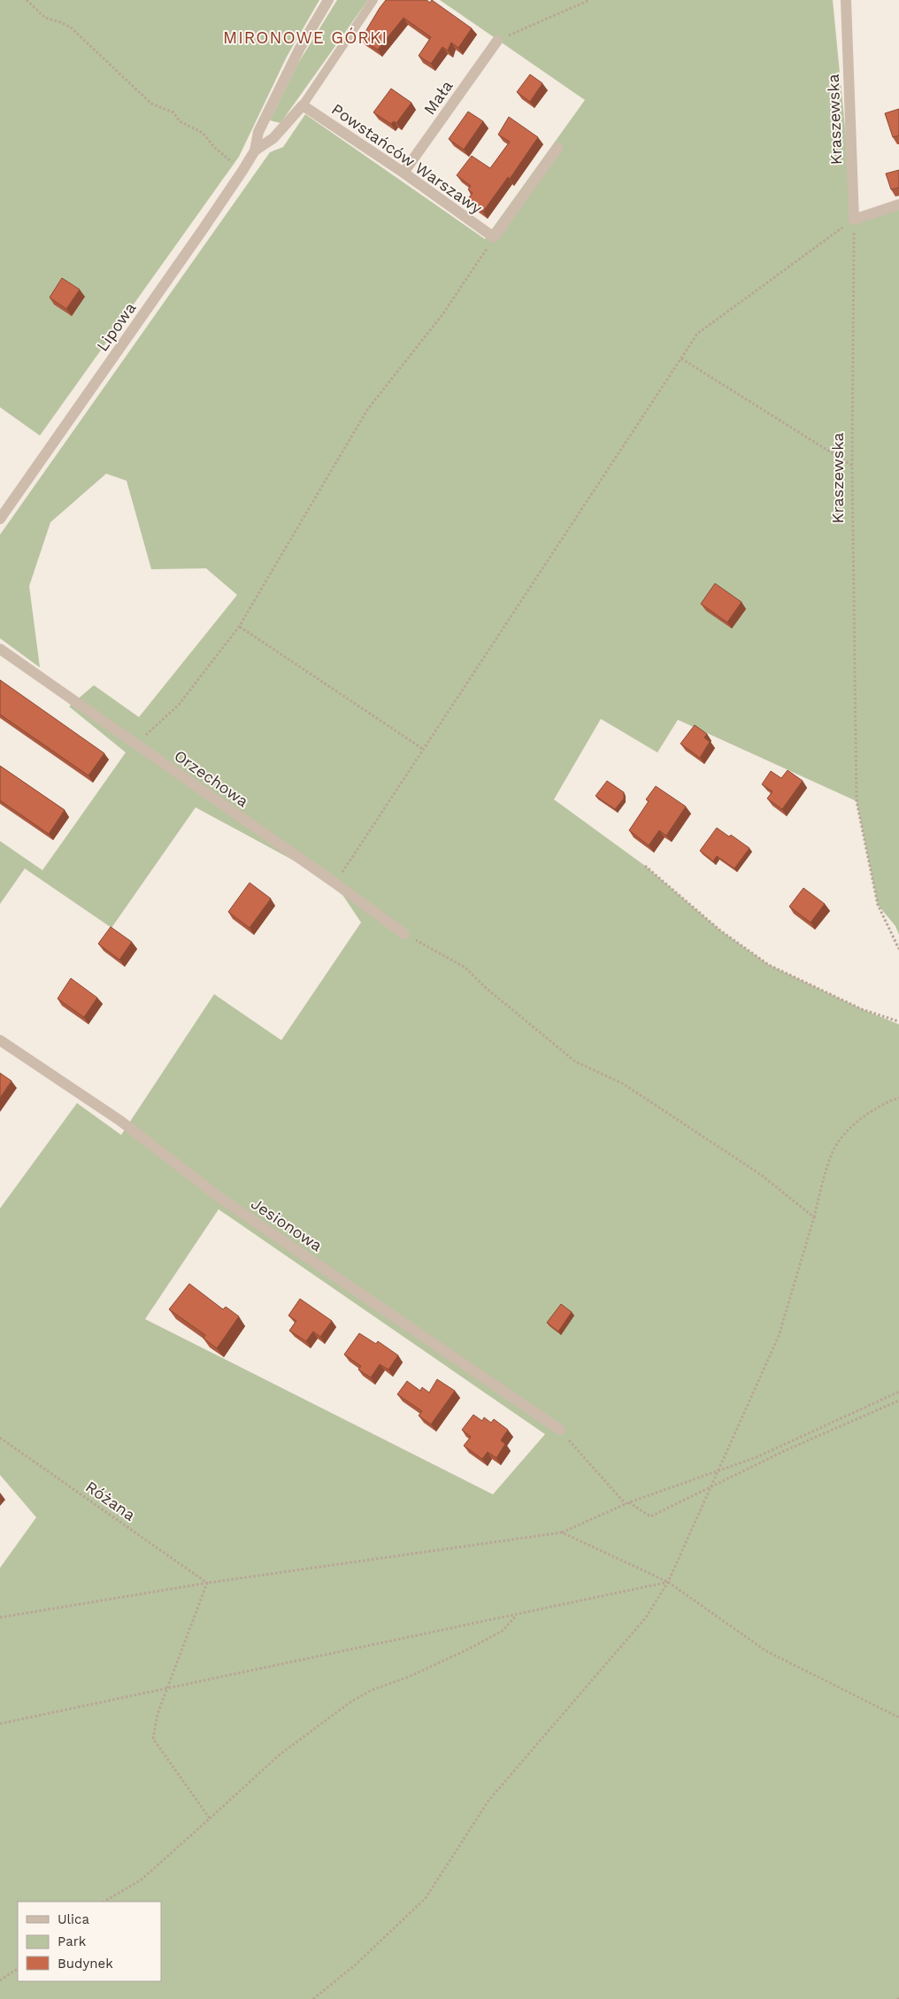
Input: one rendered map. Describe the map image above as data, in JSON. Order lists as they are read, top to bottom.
{
  "streets": {
    "street": [
      "Mała",
      "Kraszewska",
      "Powstańców Warszawy",
      "Lipowa",
      "Orzechowa",
      "Jesionowa"
    ],
    "path": ["Różana"]
  },
  "crossings": [
    ["Mała", "Powstańców Warszawy"],
    ["Powstańców Warszawy", "Lipowa"]
  ],
  "districts": ["MIRONOWE GÓRKI"],
  "legend": ["Ulica", "Park", "Budynek"]
}
